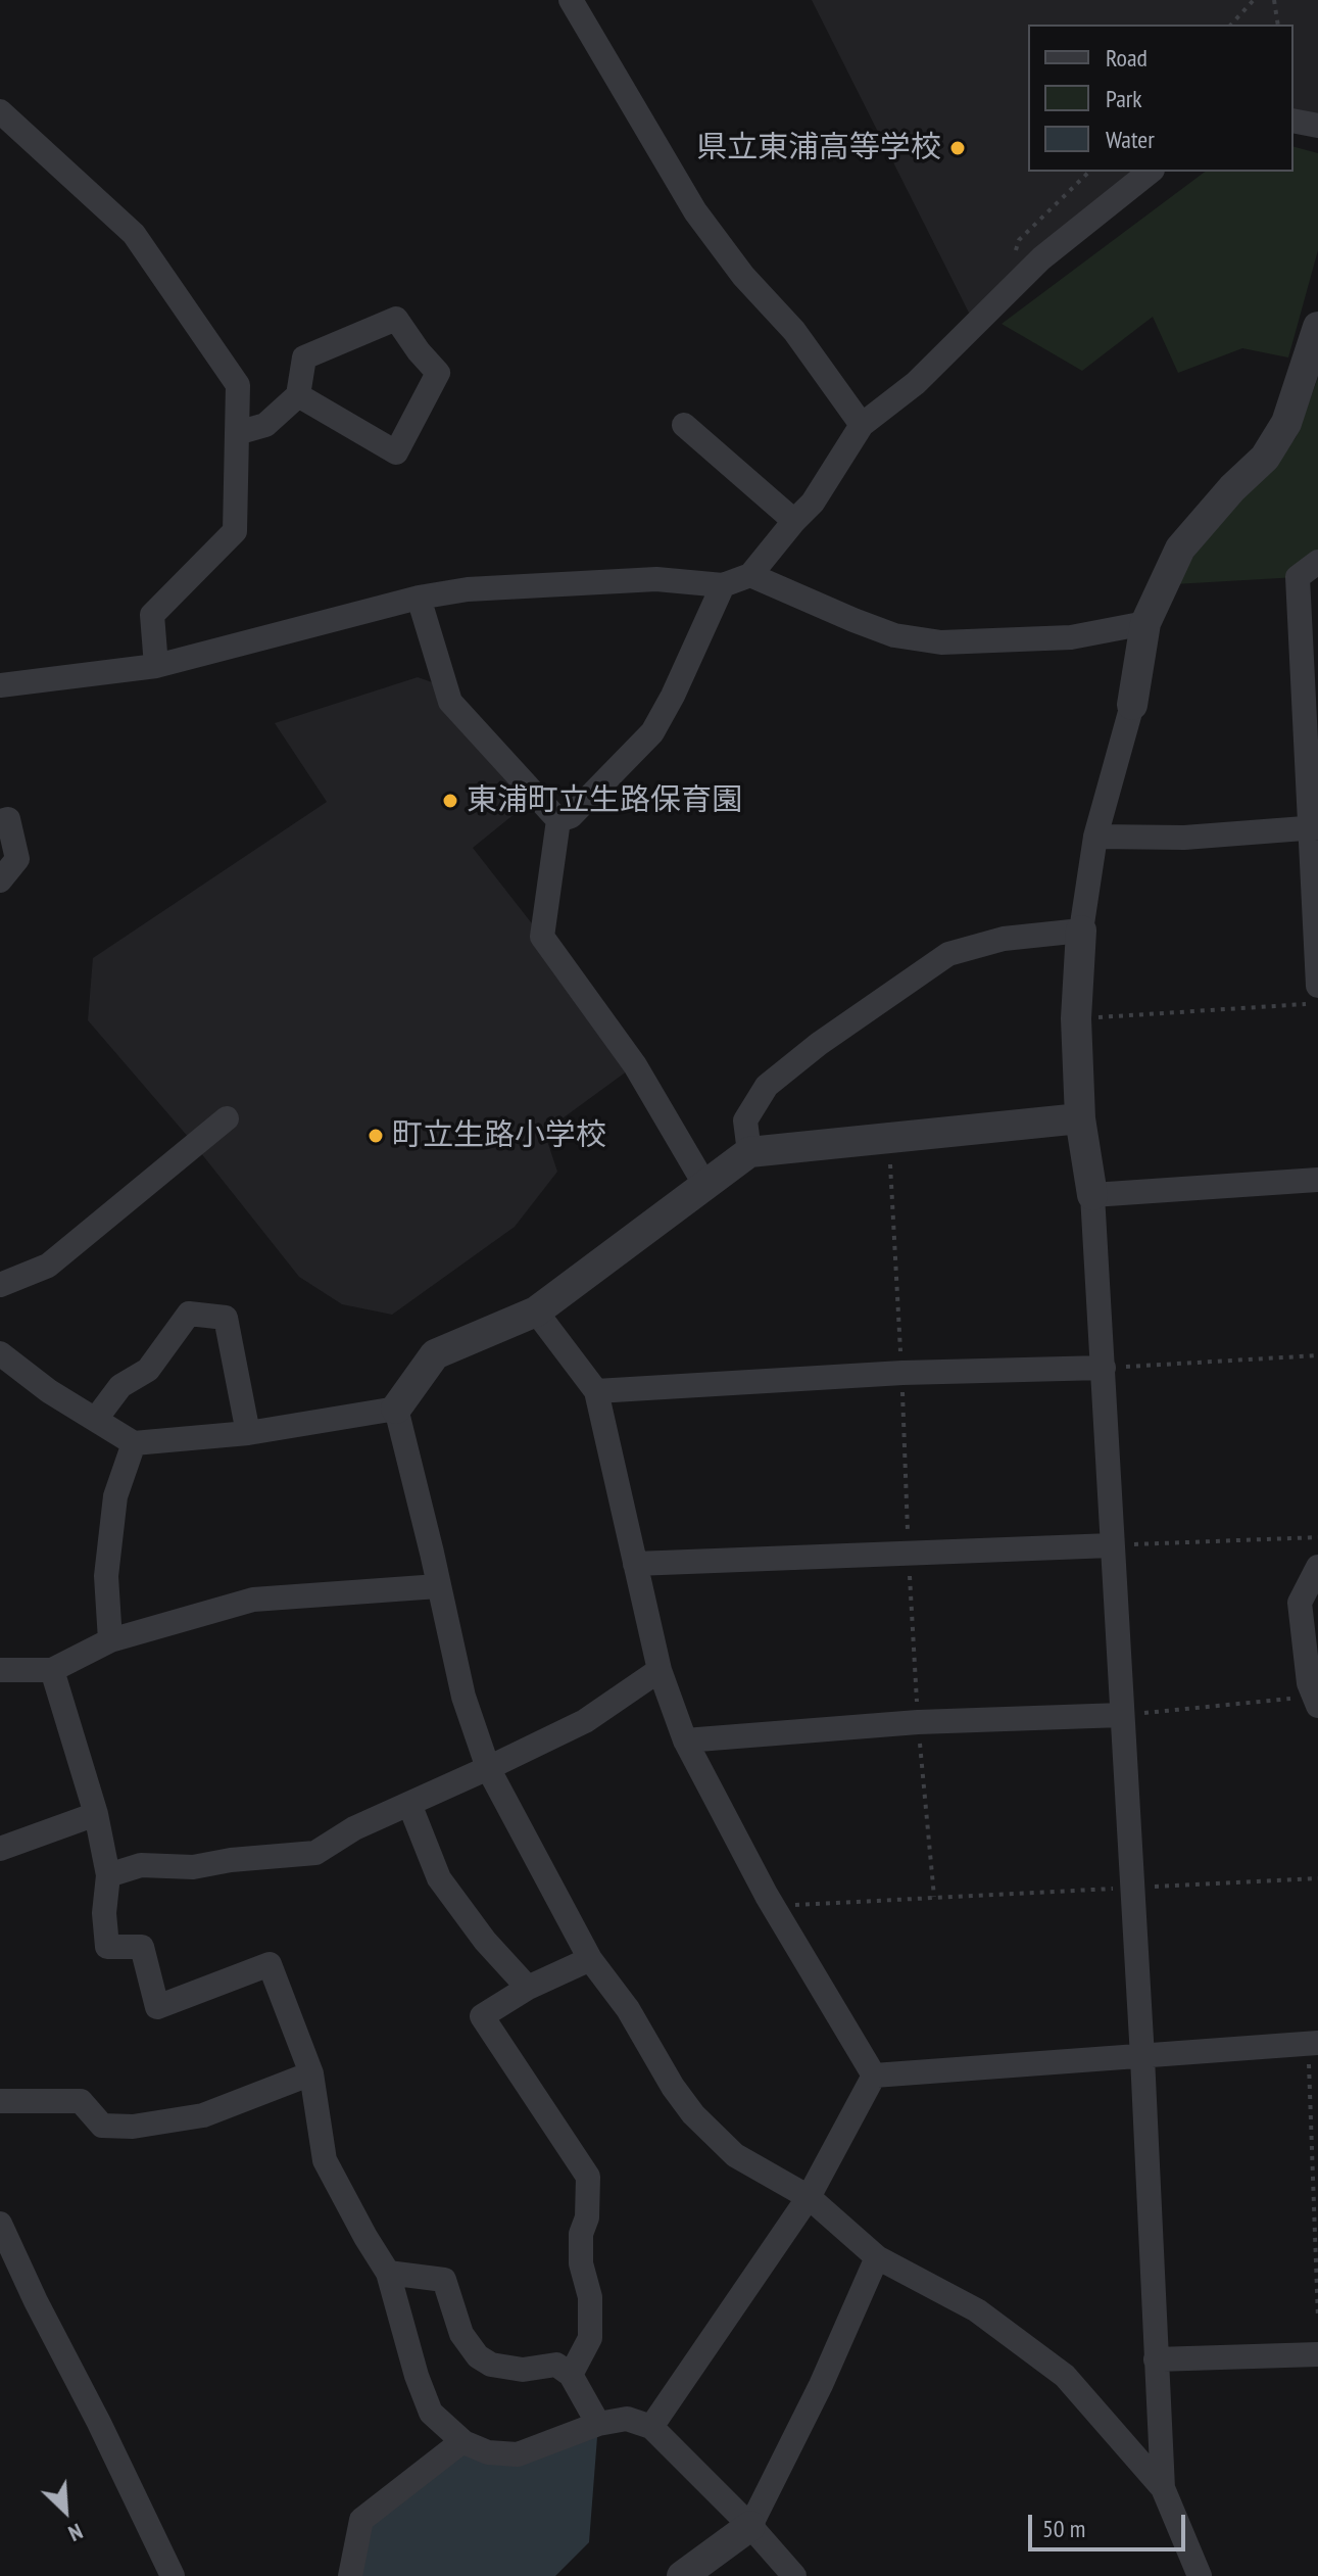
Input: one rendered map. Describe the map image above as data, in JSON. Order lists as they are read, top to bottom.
{
  "places": ["県立東浦高等学校", "東浦町立生路保育園", "町立生路小学校"],
  "legend": ["Road", "Park", "Water"],
  "scale_bar": "50 m",
  "north": "bottom right"
}
